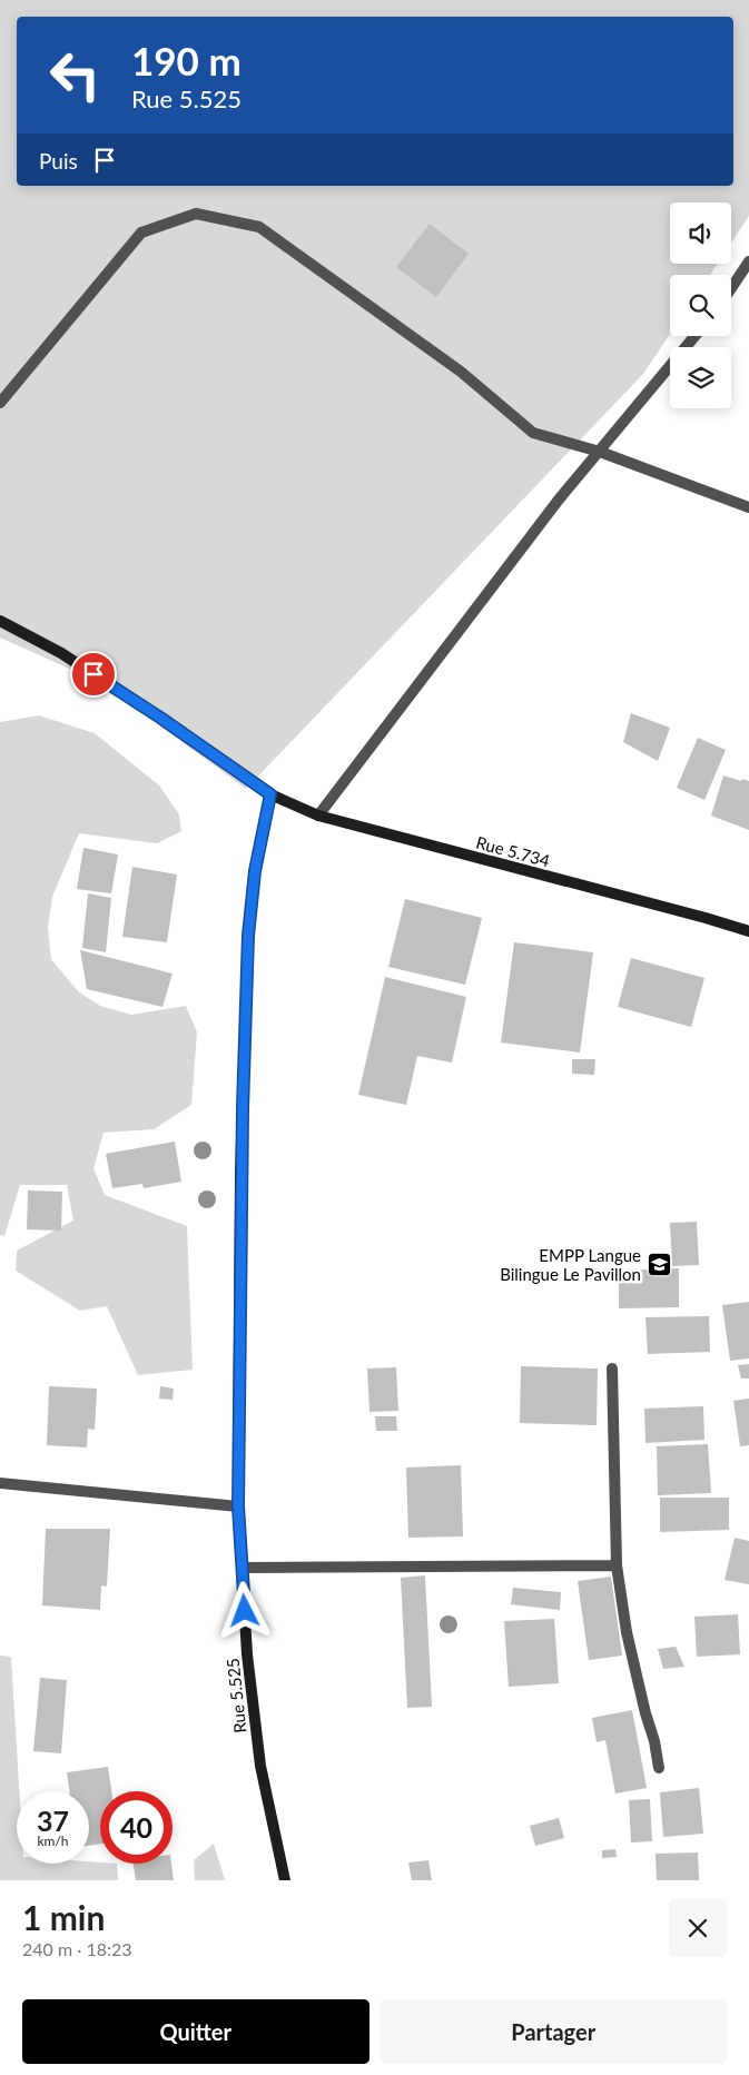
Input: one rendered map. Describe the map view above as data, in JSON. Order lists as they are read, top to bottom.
{
  "streets": {
    "street": ["Rue 5.734", "Rue 5.525"]
  },
  "crossings": [
    ["Rue 5.734", "Rue 5.525"]
  ],
  "places": {
    "school or university": ["EMPP Langue Bilingue Le Pavillon"]
  },
  "page": {
    "turn": ["190 m", "Rue 5.525"],
    "then": "Puis",
    "speed": "37 km/h",
    "limit": "40",
    "heading": ["1 min", "240 m · 18:23"],
    "buttons": ["Quitter", "Partager"]
  }
}
